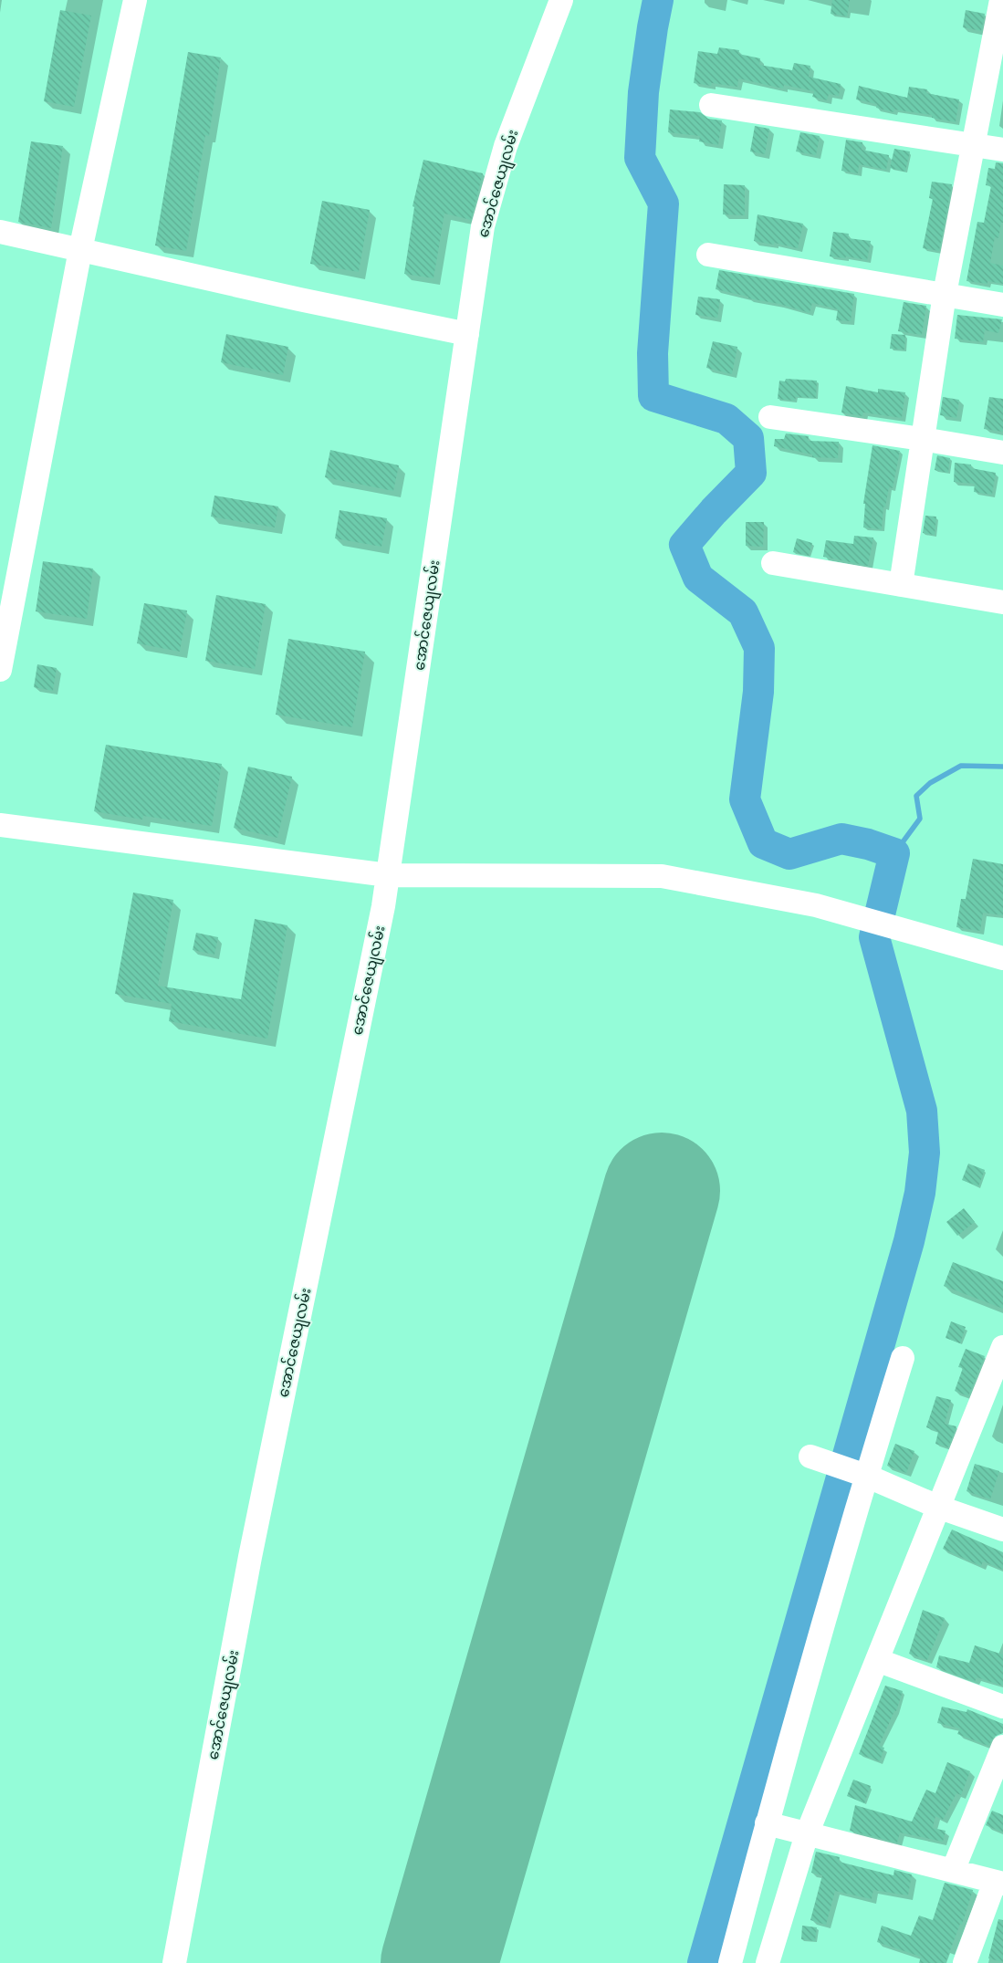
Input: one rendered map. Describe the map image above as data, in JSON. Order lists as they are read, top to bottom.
{
  "streets": {
    "street": ["အောင်ဇေယျလမ်း"]
  }
}
